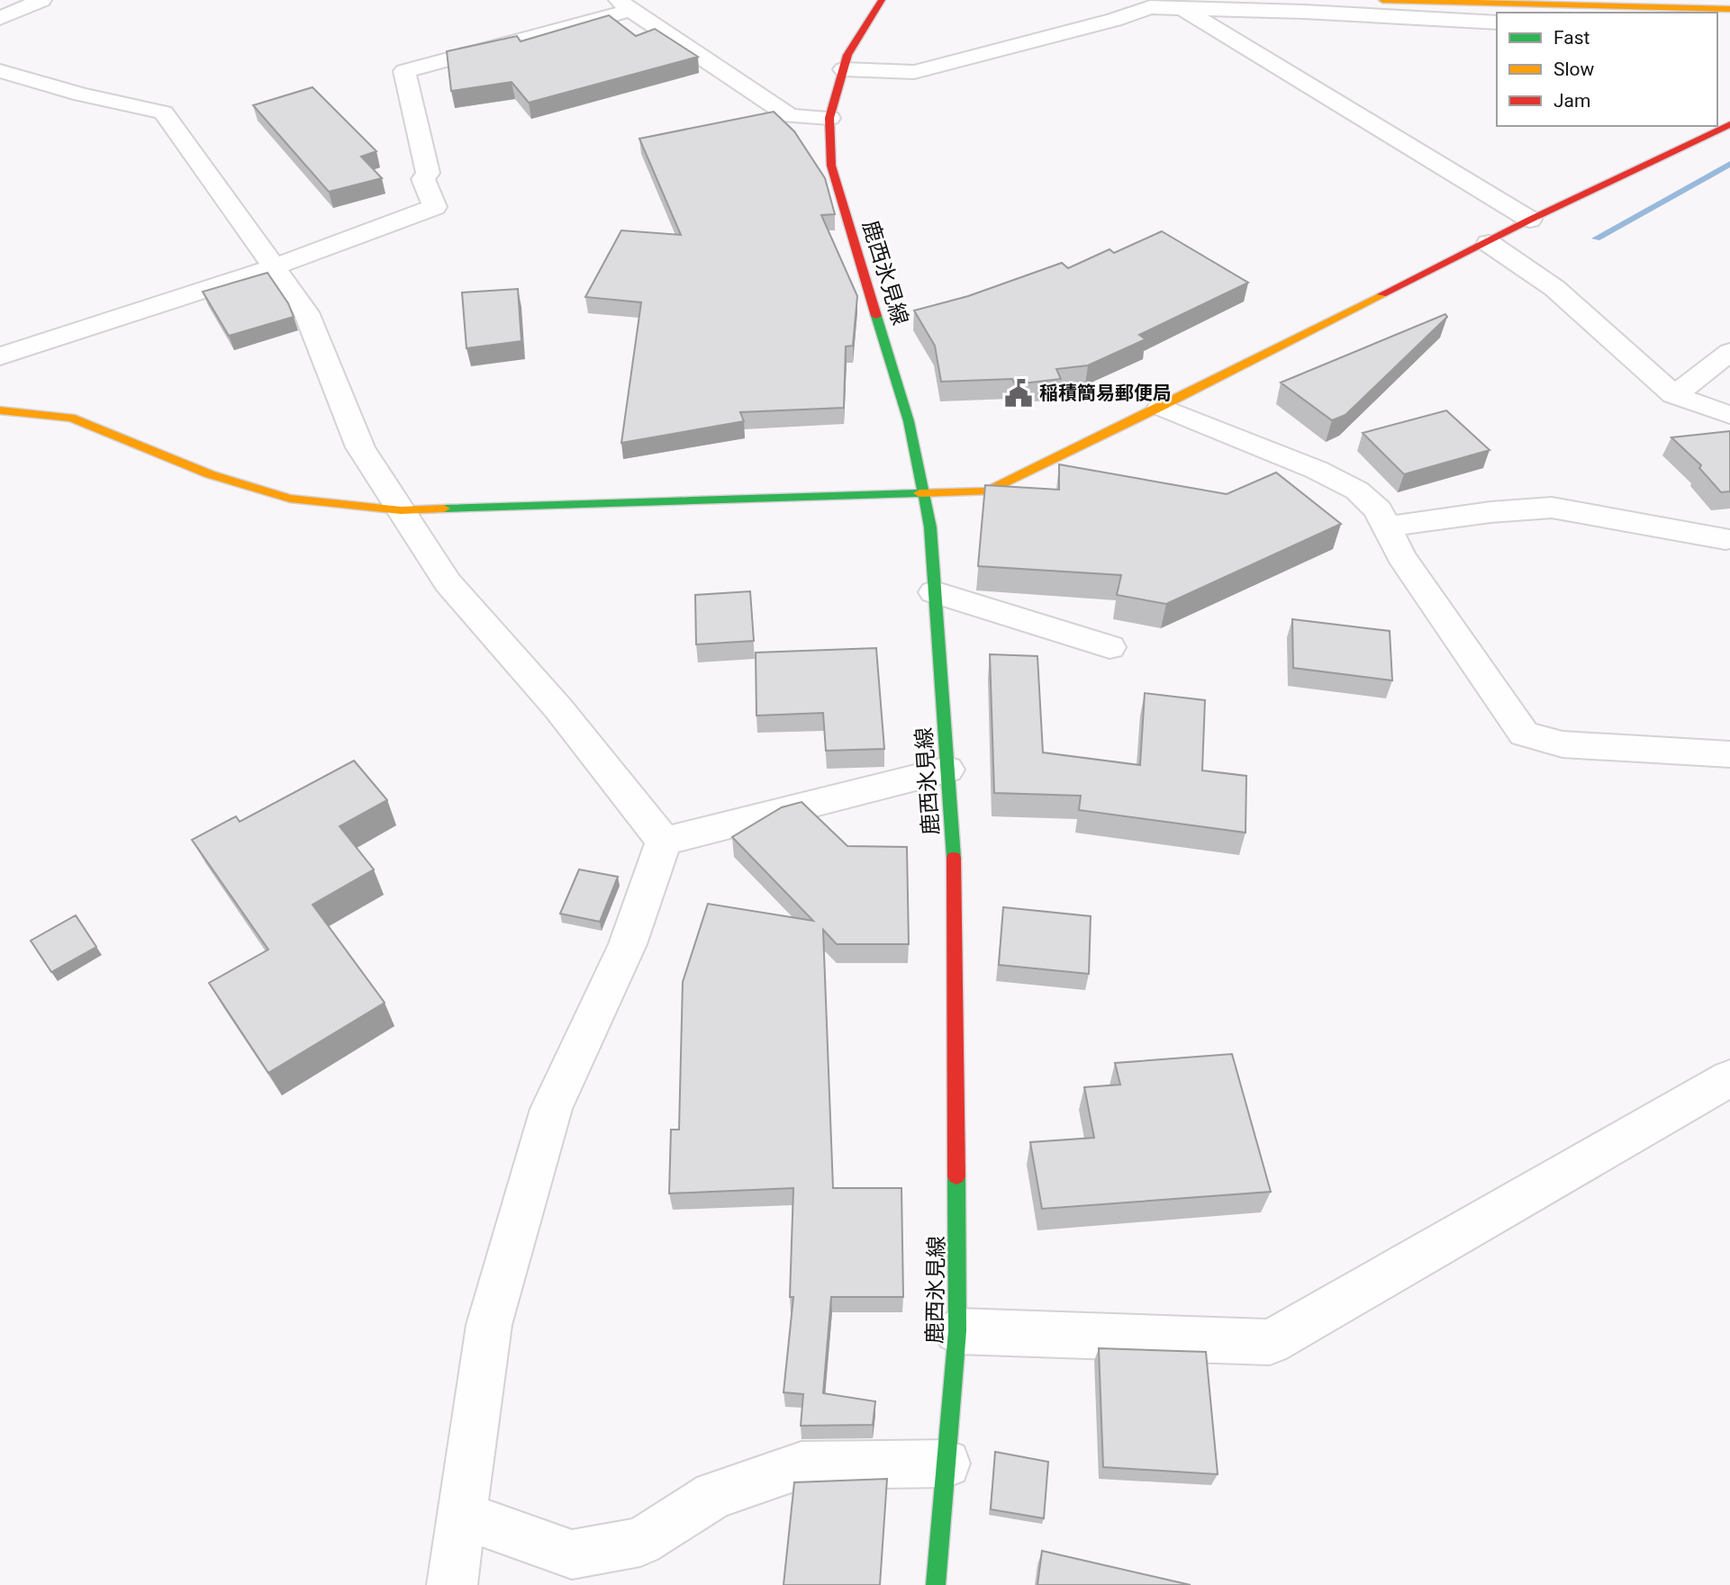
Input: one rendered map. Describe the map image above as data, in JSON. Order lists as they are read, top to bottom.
{
  "streets": {
    "main road": ["鹿西氷見線"]
  },
  "places": {
    "public building": ["稲積簡易郵便局"]
  },
  "legend": ["Fast", "Slow", "Jam"]
}
